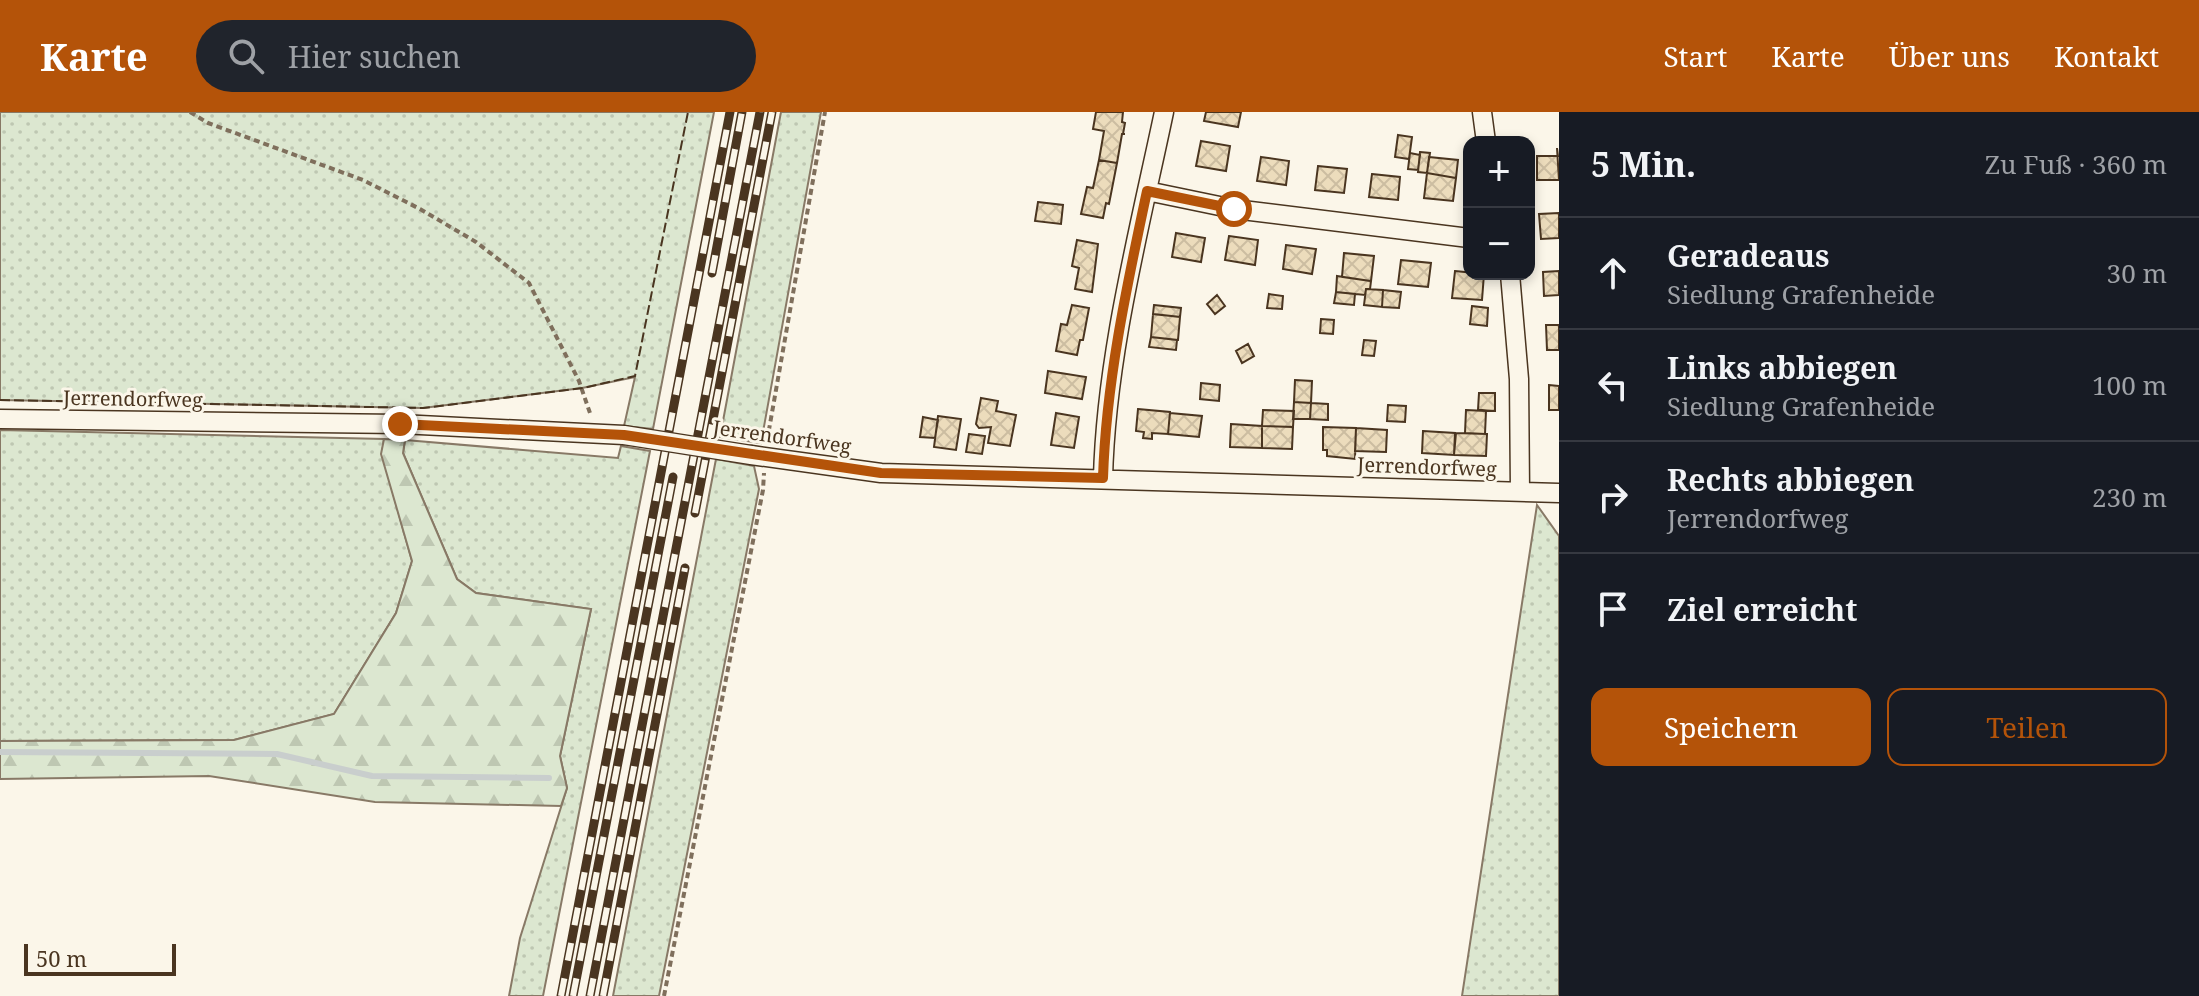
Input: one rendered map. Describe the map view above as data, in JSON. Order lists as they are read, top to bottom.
{
  "streets": {
    "street": ["Jerrendorfweg"]
  },
  "scale_bar": "50 m",
  "page": {
    "header": "Karte",
    "search": "Hier suchen",
    "nav": [
      "Start",
      "Karte",
      "Über uns",
      "Kontakt"
    ],
    "heading": ["5 Min.", "Zu Fuß · 360 m"],
    "map_buttons": ["+", "−"],
    "list": [
      ["Geradeaus", "Siedlung Grafenheide", "30 m"],
      ["Links abbiegen", "Siedlung Grafenheide", "100 m"],
      ["Rechts abbiegen", "Jerrendorfweg", "230 m"],
      "Ziel erreicht"
    ],
    "buttons": ["Speichern", "Teilen"],
    "scale": "50 m"
  }
}
